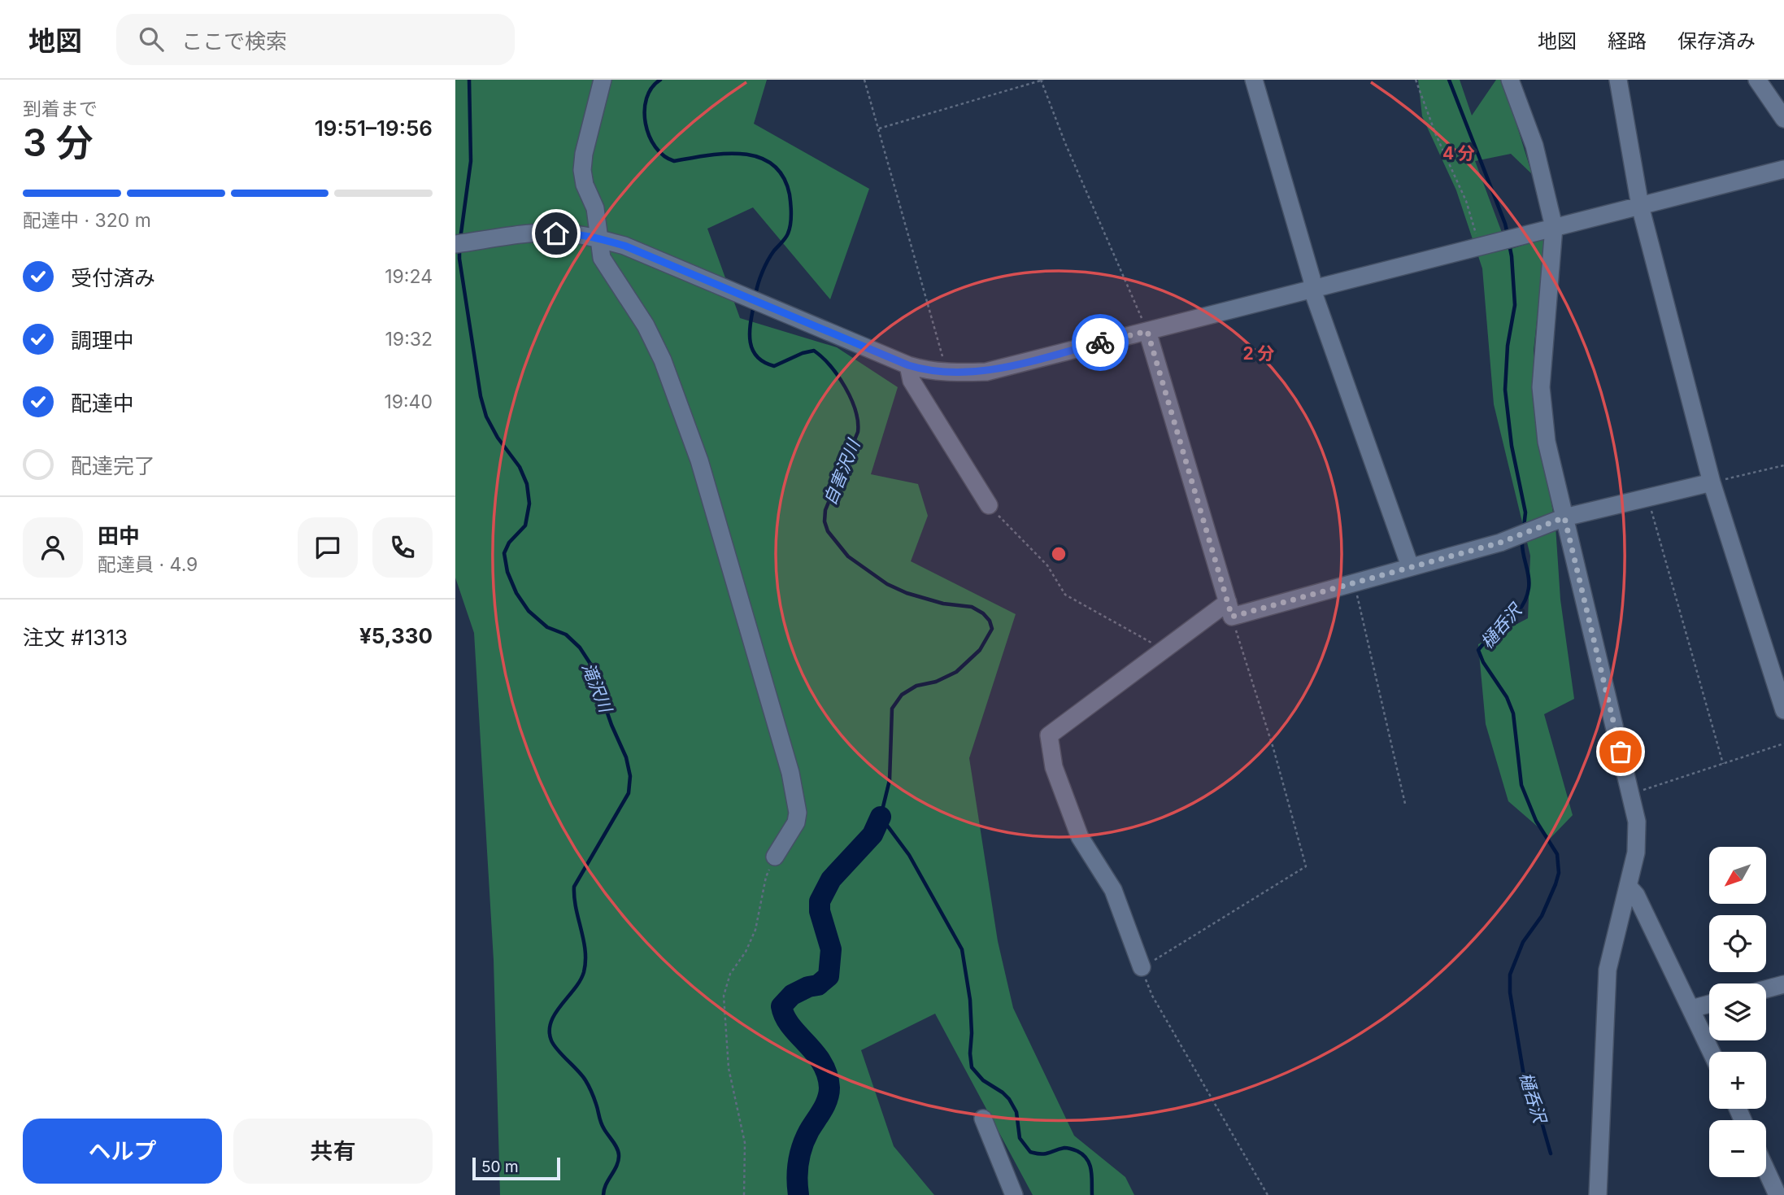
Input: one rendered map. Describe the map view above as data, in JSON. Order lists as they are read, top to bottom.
{
  "water": ["自害沢川", "樋呑沢", "滝沢川"],
  "scale_bar": "50 m",
  "north": "bottom left",
  "page": {
    "header": "地図",
    "search": "ここで検索",
    "nav": ["地図", "経路", "保存済み"],
    "heading": ["3 分", "到着まで", "19:51–19:56"],
    "panel": [
      "田中",
      "配達員 · 4.9",
      "注文 #1313",
      "¥5,330"
    ],
    "bar": "配達中 · 320 m",
    "list": [
      ["受付済み", "19:24"],
      ["調理中", "19:32"],
      ["配達中", "19:40"],
      "配達完了"
    ],
    "map_buttons": ["+", "−"],
    "buttons": ["ヘルプ", "共有"],
    "scale": "50 m"
  },
  "rings": ["4 分", "2 分"]
}
